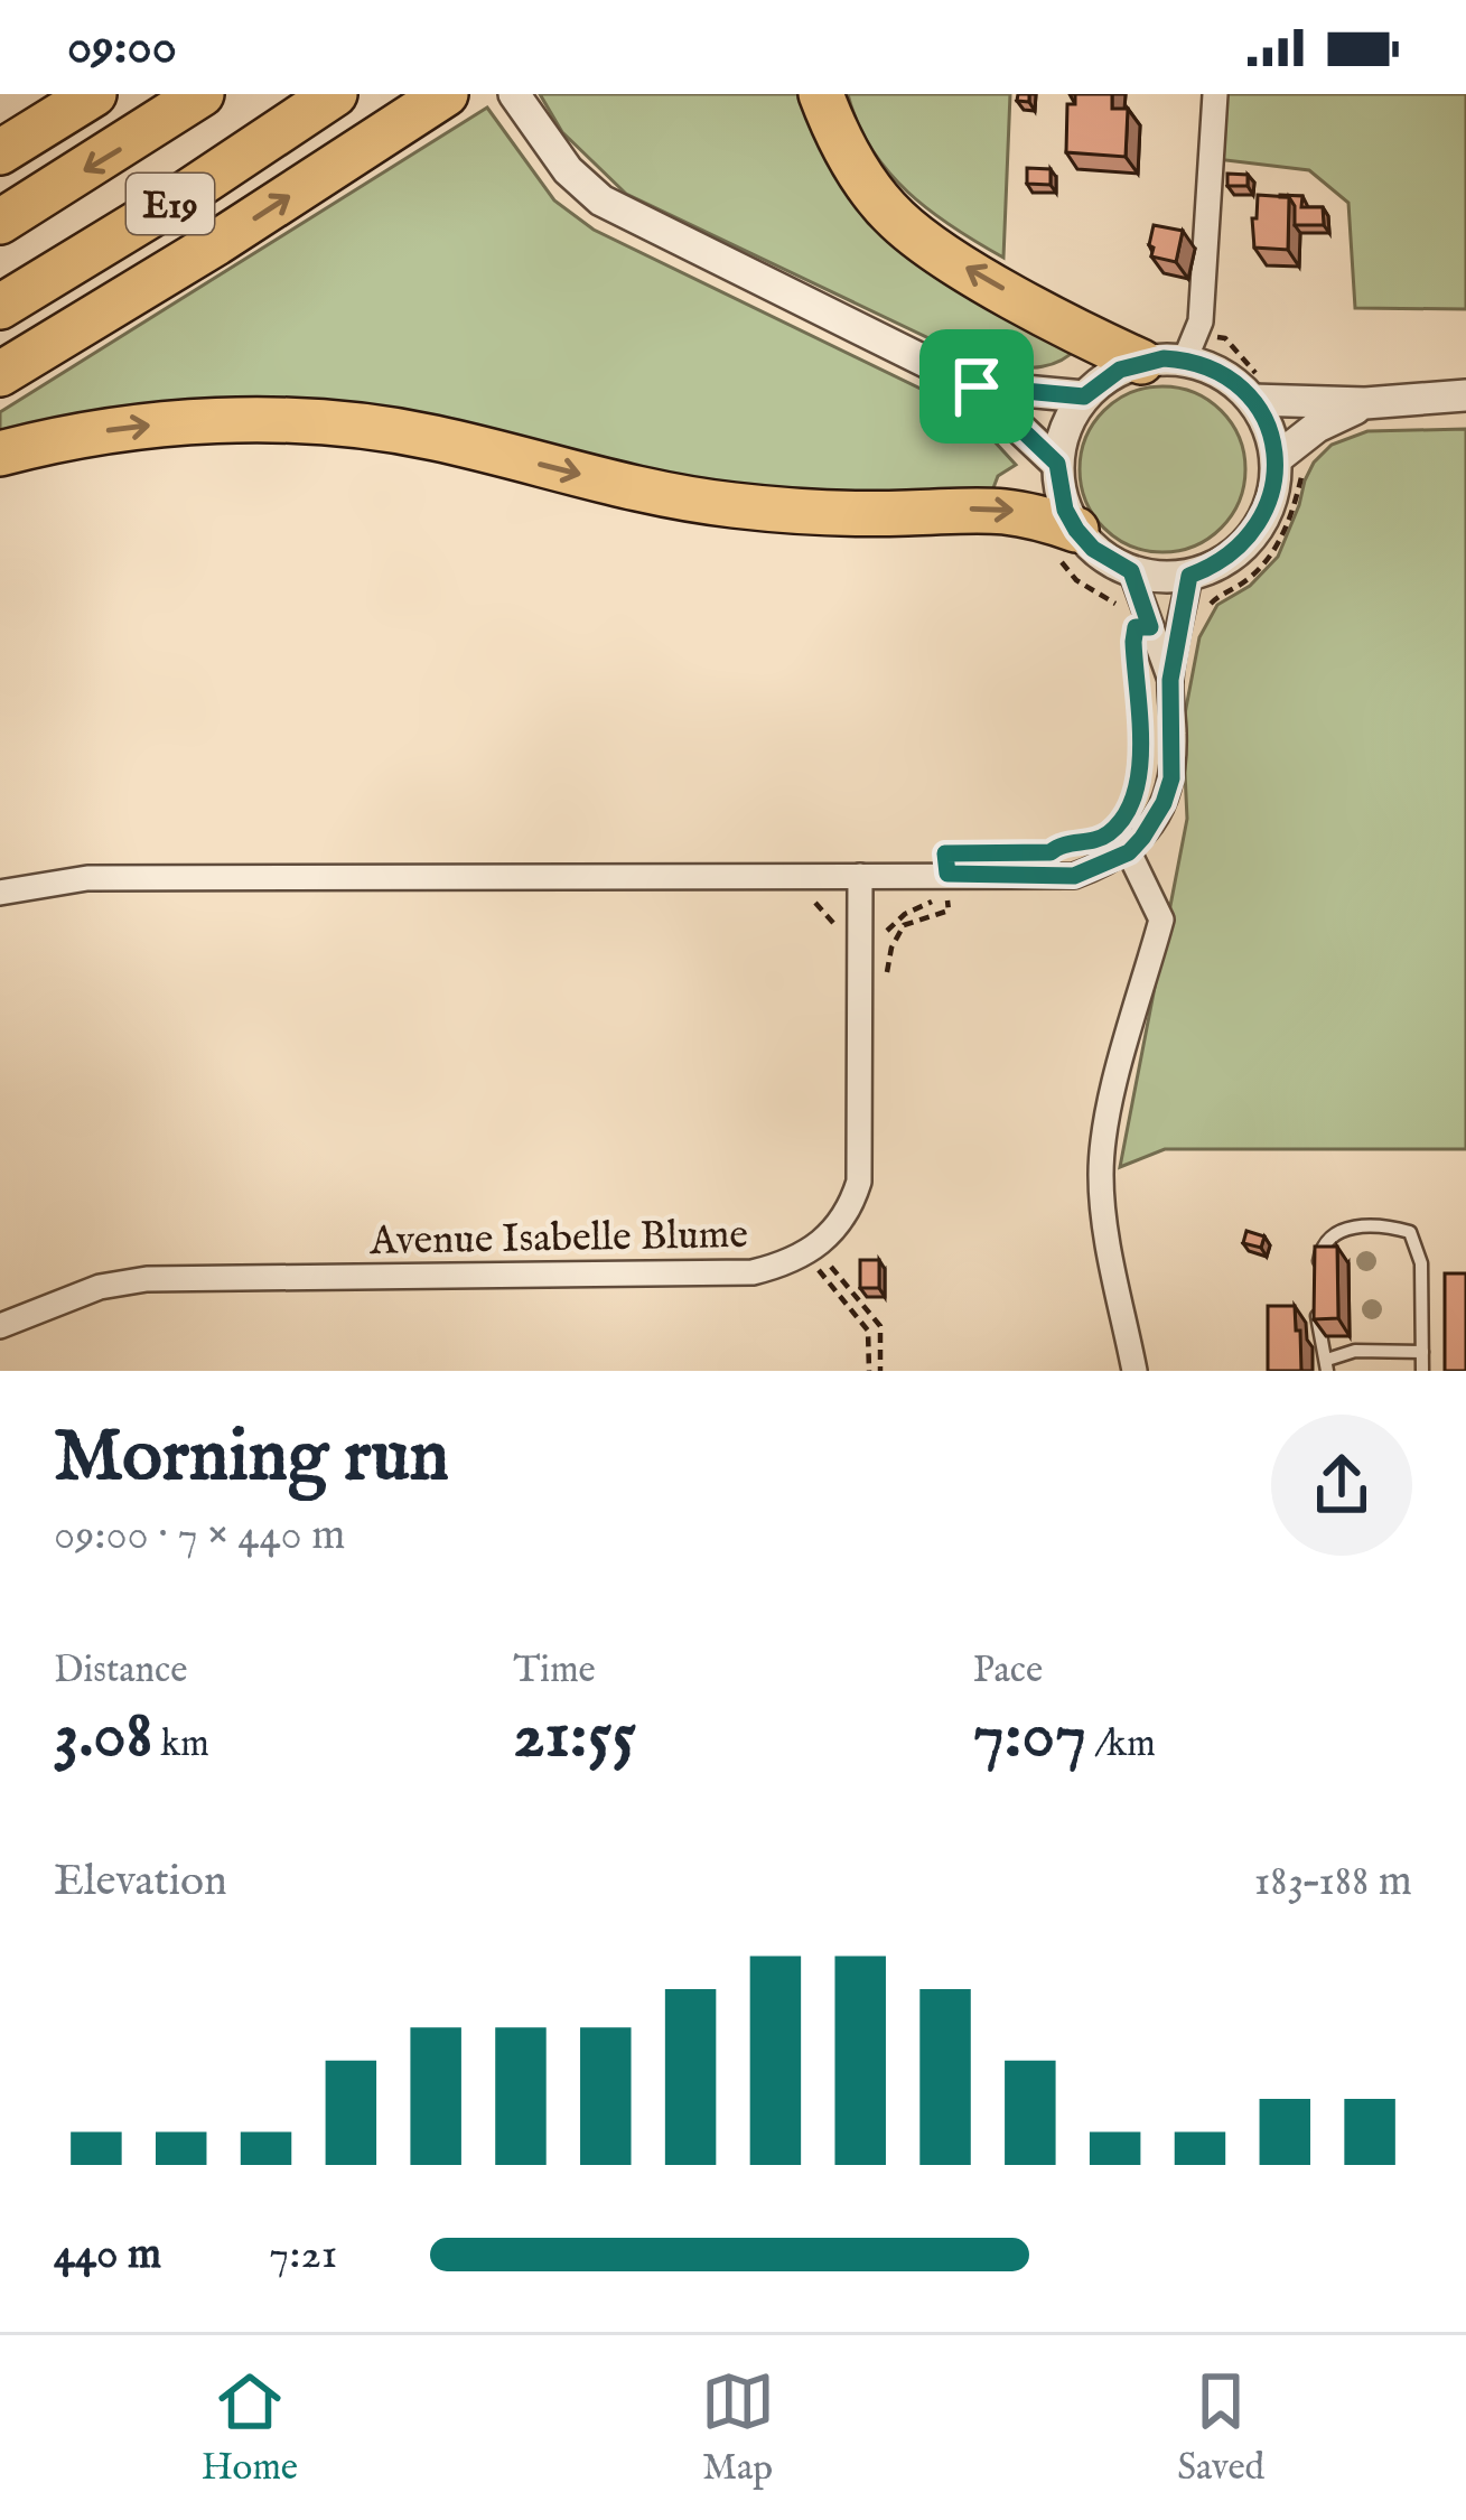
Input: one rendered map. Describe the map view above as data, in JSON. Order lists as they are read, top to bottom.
{
  "streets": {
    "highway": ["E19"],
    "street": ["Avenue Isabelle Blume"]
  },
  "page": {
    "status": "09:00",
    "heading": ["Morning run", "09:00 · 7 × 440 m"],
    "stats": [
      ["Distance", "3.08 km"],
      ["Time", "21:55"],
      ["Pace", "7:07 /km"]
    ],
    "chart": ["Elevation", "183–188 m"],
    "list": [
      {
        "name": "440 m",
        "note": "7:21"
      }
    ],
    "tabs": ["Home", "Map", "Saved"]
  }
}
